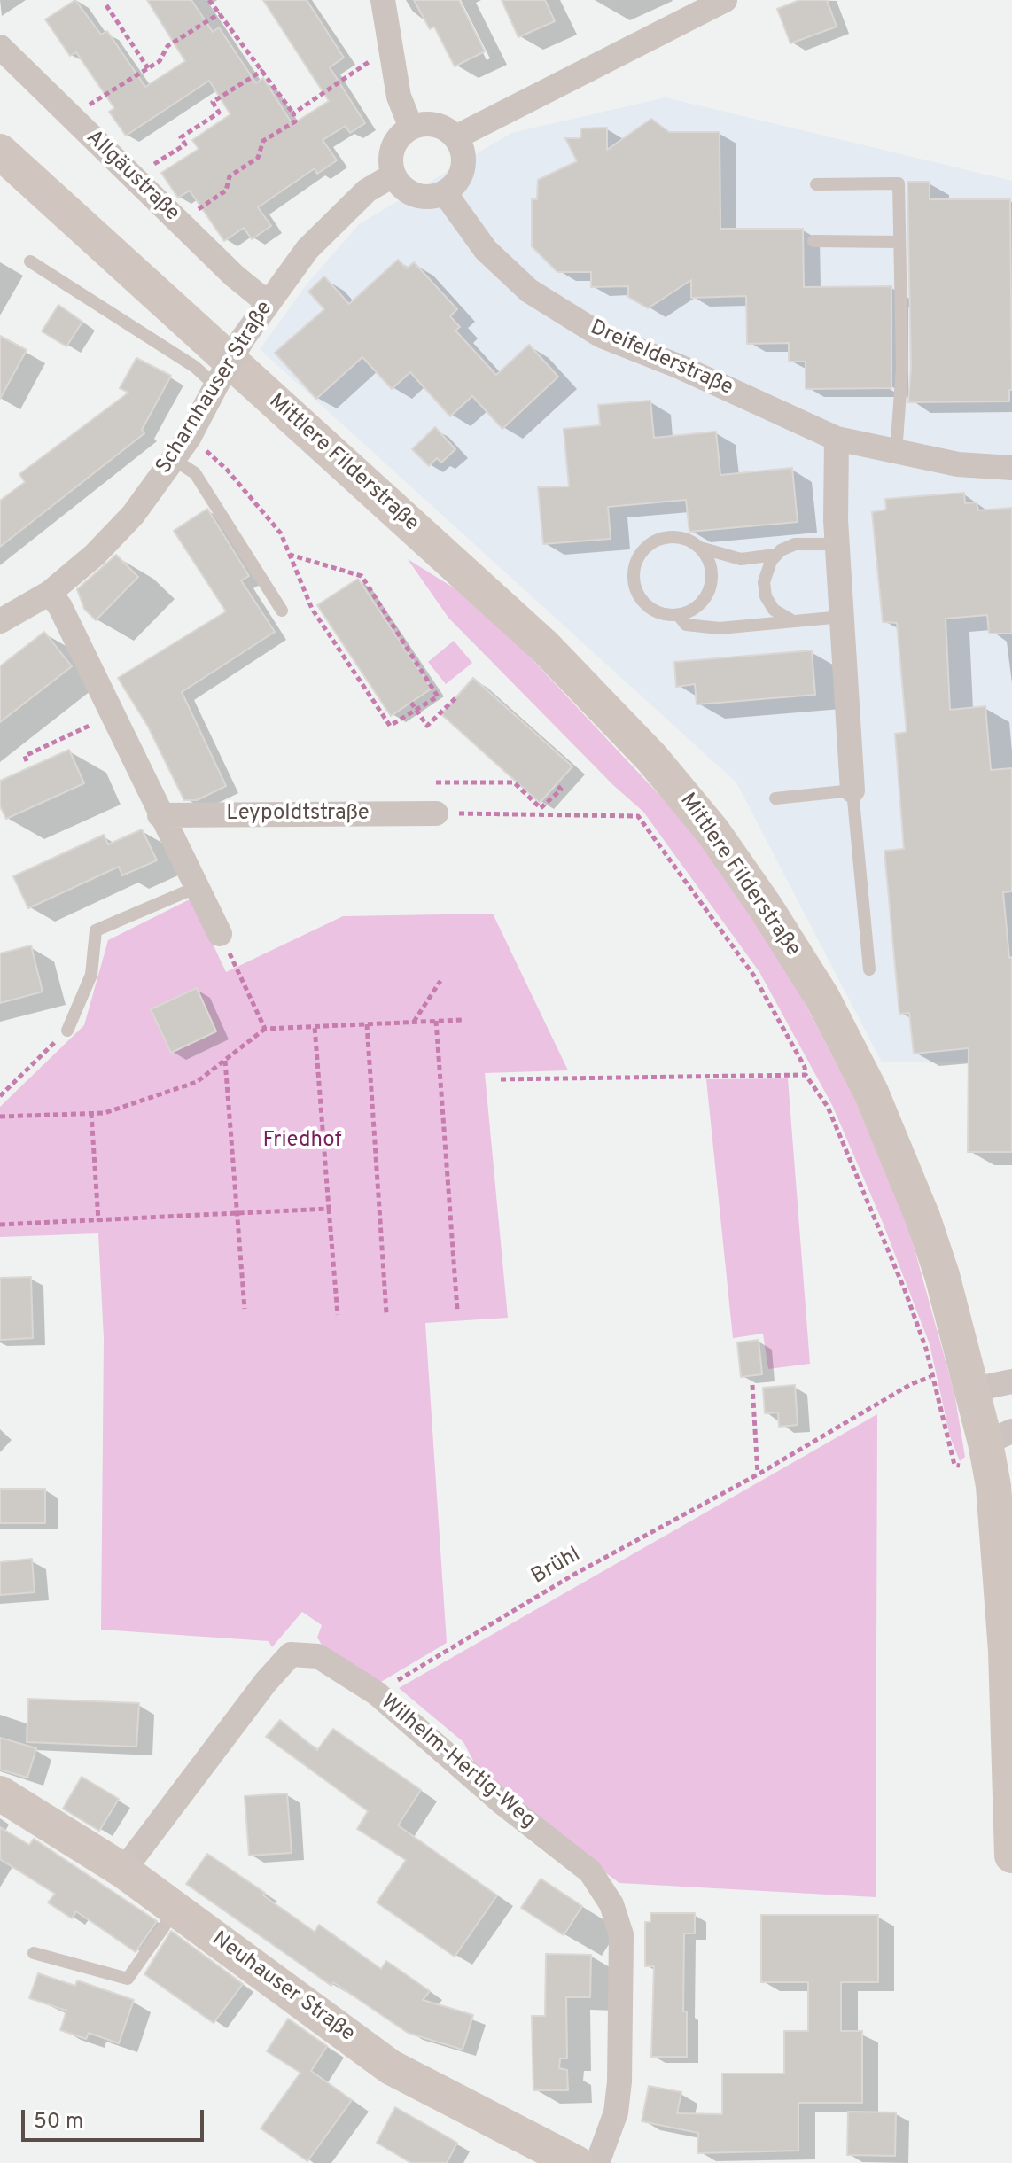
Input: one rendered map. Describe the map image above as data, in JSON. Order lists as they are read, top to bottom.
{
  "streets": {
    "main road": ["Mittlere Filderstraße", "Neuhauser Straße"],
    "street": [
      "Allgäustraße",
      "Dreifelderstraße",
      "Scharnhauser Straße",
      "Leypoldtstraße",
      "Wilhelm-Hertig-Weg"
    ],
    "path": ["Brühl"]
  },
  "crossings": [
    ["Allgäustraße", "Scharnhauser Straße"],
    ["Dreifelderstraße", "Scharnhauser Straße"],
    ["Brühl", "Wilhelm-Hertig-Weg"],
    ["Wilhelm-Hertig-Weg", "Neuhauser Straße"]
  ],
  "parks": ["Friedhof"],
  "scale_bar": "50 m"
}
